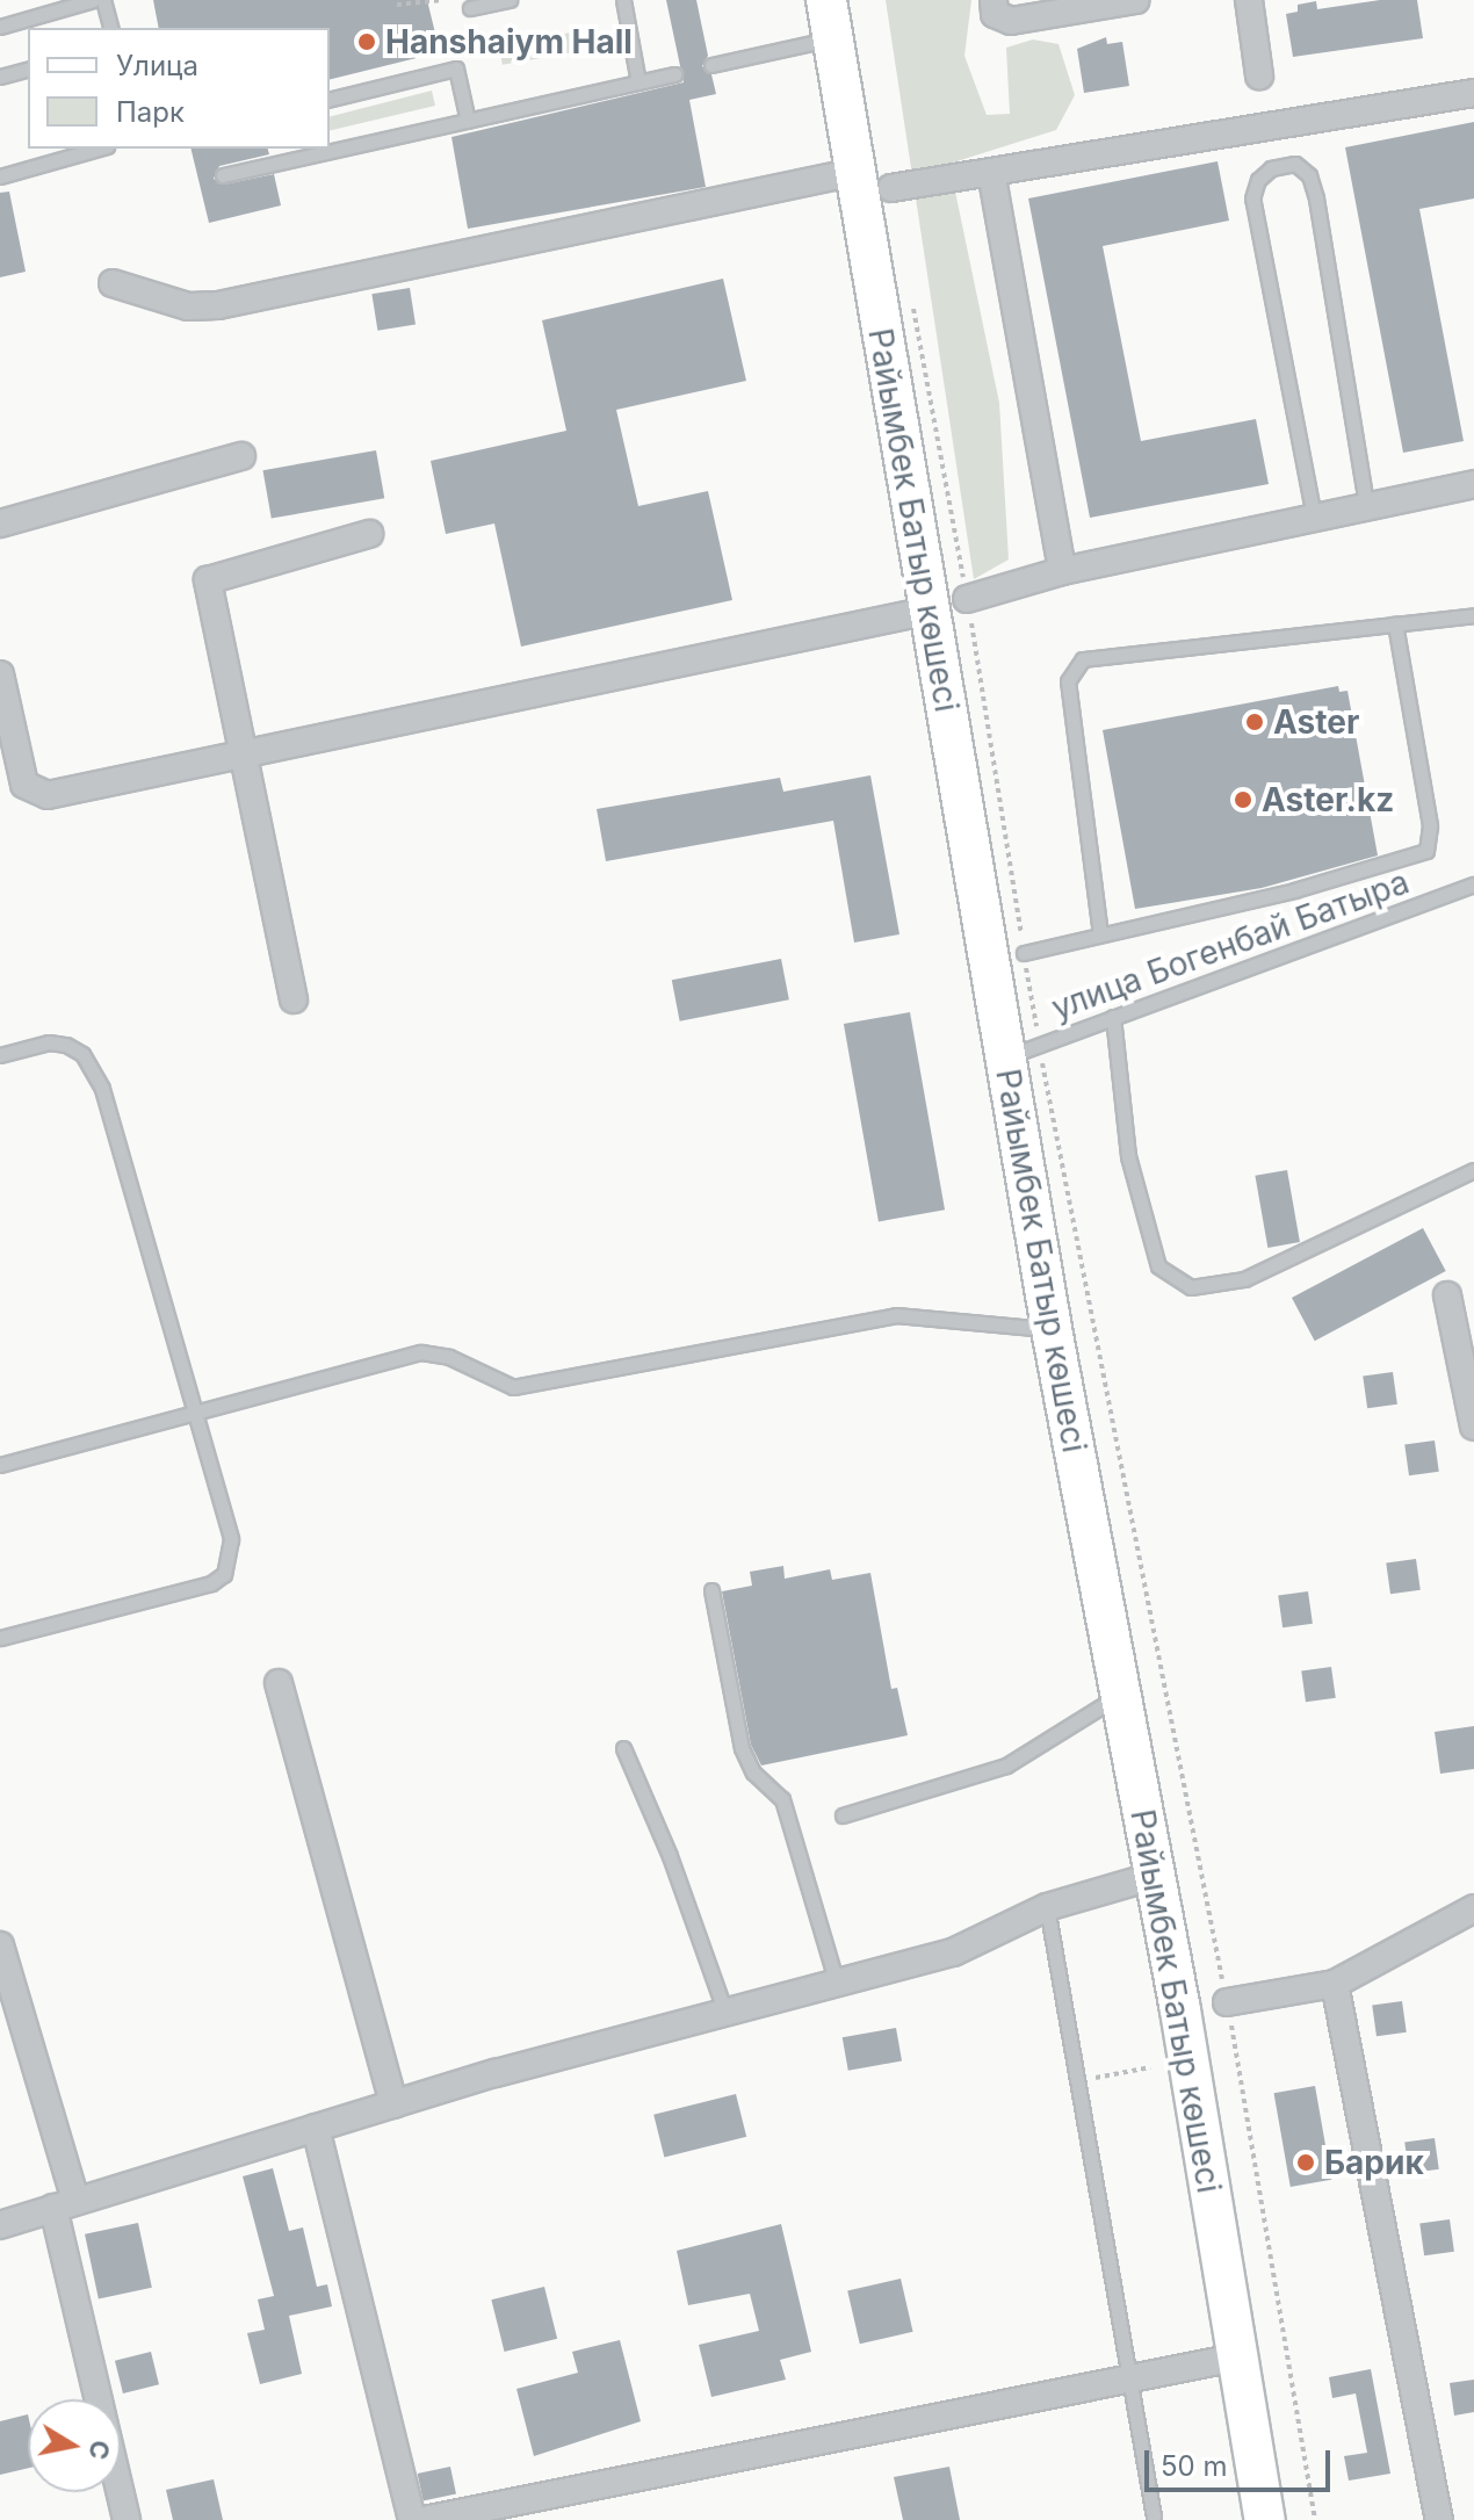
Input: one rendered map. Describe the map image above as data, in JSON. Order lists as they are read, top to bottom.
{
  "streets": {
    "main road": ["Райымбек Батыр көшесі"],
    "lane": ["улица Богенбай Батыра"]
  },
  "crossings": [
    ["Райымбек Батыр көшесі", "улица Богенбай Батыра"]
  ],
  "places": [
    "Hanshaiym Hall",
    "Aster",
    "Aster.kz",
    "Барик"
  ],
  "legend": ["Улица", "Парк"],
  "scale_bar": "50 m",
  "north": "right"
}
